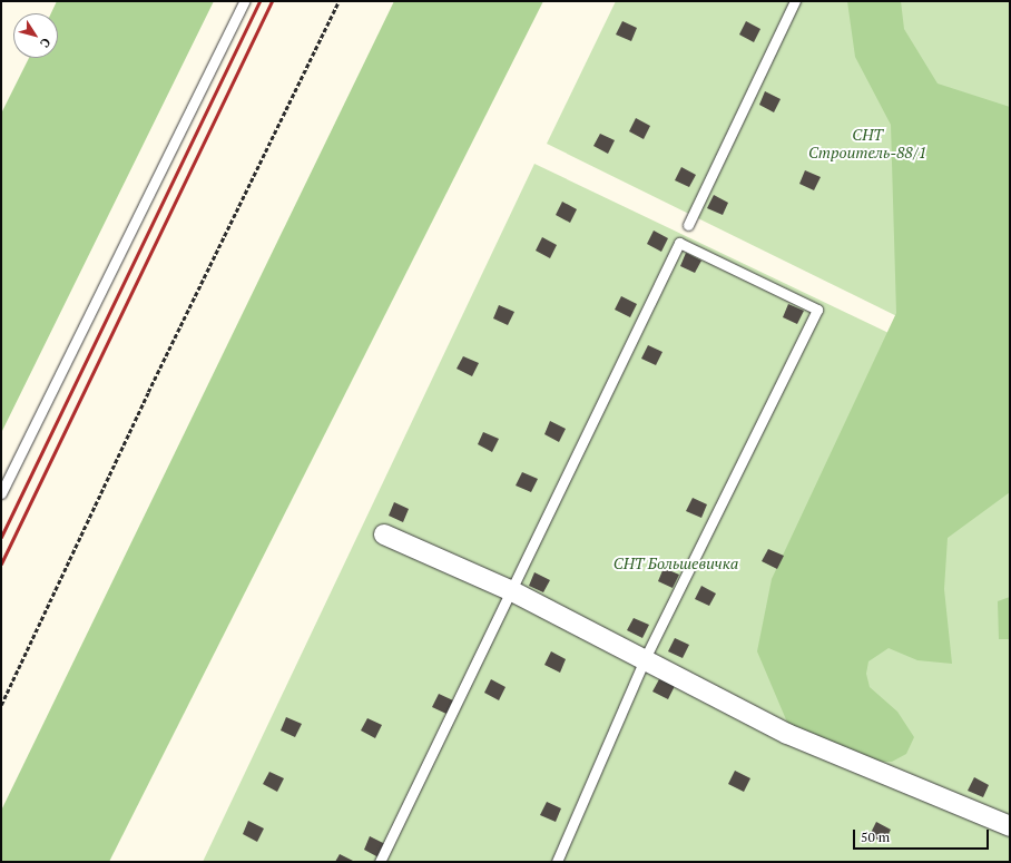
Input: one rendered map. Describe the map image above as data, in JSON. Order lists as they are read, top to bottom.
{
  "parks": ["СНТ Строитель-88/1", "СНТ Большевичка"],
  "scale_bar": "50 m",
  "north": "bottom right"
}
